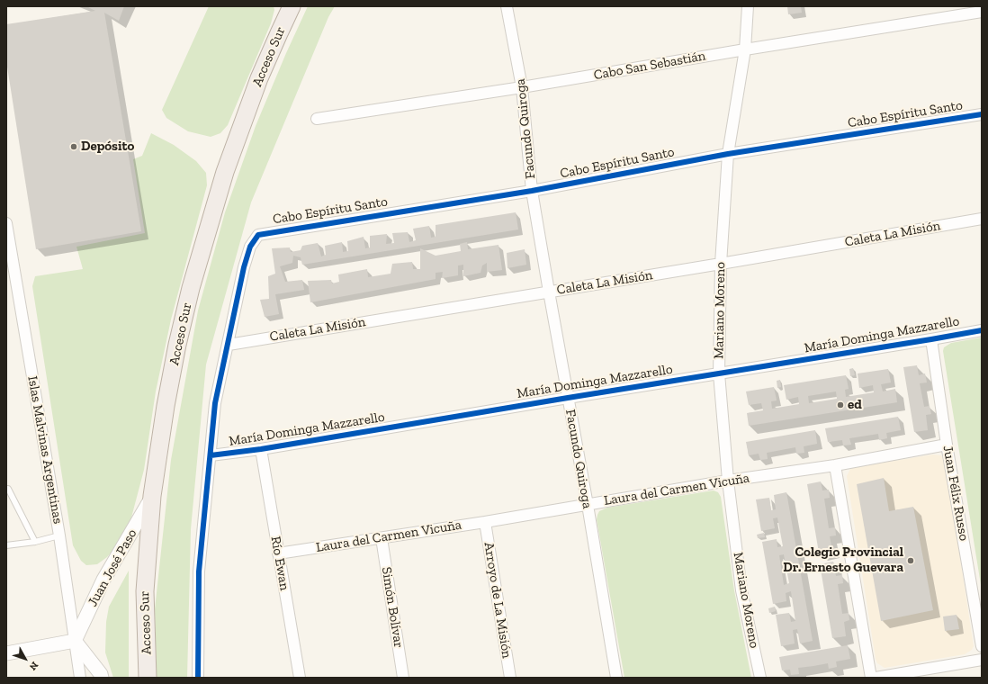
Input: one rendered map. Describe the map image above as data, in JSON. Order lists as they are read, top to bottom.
{
  "streets": {
    "main road": ["Acceso Sur"],
    "street": [
      "Cabo San Sebastián",
      "Cabo Espíritu Santo",
      "Facundo Quiroga",
      "Caleta La Misión",
      "Mariano Moreno",
      "María Dominga Mazzarello",
      "Islas Malvinas Argentinas",
      "Laura del Carmen Vicuña",
      "Juan Félix Russo",
      "Río Ewan",
      "Juan José Paso",
      "Arroyo de La Misión",
      "Simón Bolívar"
    ]
  },
  "crossings": [
    ["Acceso Sur", "Juan José Paso"],
    ["Cabo San Sebastián", "Facundo Quiroga"],
    ["Cabo San Sebastián", "Mariano Moreno"],
    ["Cabo Espíritu Santo", "Facundo Quiroga"],
    ["Cabo Espíritu Santo", "Caleta La Misión"],
    ["Cabo Espíritu Santo", "Mariano Moreno"],
    ["Facundo Quiroga", "Caleta La Misión"],
    ["Facundo Quiroga", "María Dominga Mazzarello"],
    ["Facundo Quiroga", "Laura del Carmen Vicuña"],
    ["Caleta La Misión", "Mariano Moreno"],
    ["Mariano Moreno", "María Dominga Mazzarello"],
    ["Mariano Moreno", "Laura del Carmen Vicuña"],
    ["María Dominga Mazzarello", "Juan Félix Russo"],
    ["María Dominga Mazzarello", "Río Ewan"],
    ["Islas Malvinas Argentinas", "Juan José Paso"],
    ["Laura del Carmen Vicuña", "Juan Félix Russo"],
    ["Laura del Carmen Vicuña", "Río Ewan"],
    ["Laura del Carmen Vicuña", "Arroyo de La Misión"],
    ["Laura del Carmen Vicuña", "Simón Bolívar"]
  ],
  "places": ["Depósito", "ed", "Colegio Provincial Dr. Ernesto Guevara"],
  "north": "bottom right"
}
